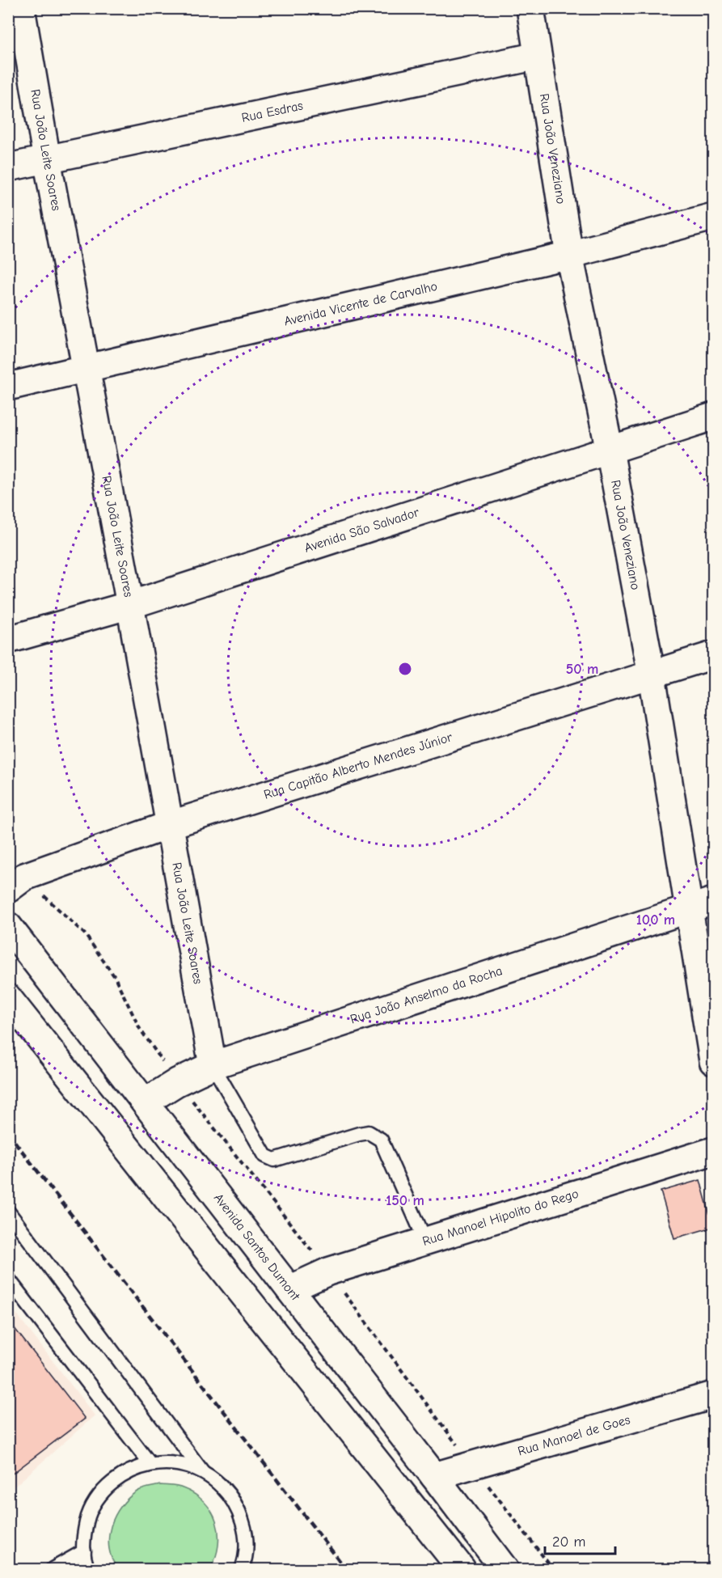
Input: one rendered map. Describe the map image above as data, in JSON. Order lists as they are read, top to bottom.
{
  "streets": {
    "street": [
      "Rua Esdras",
      "Rua João Veneziano",
      "Rua João Leite Soares",
      "Avenida Vicente de Carvalho",
      "Avenida São Salvador",
      "Rua Capitão Alberto Mendes Júnior",
      "Rua João Anselmo da Rocha",
      "Rua Manoel Hipolito do Rego",
      "Avenida Santos Dumont",
      "Rua Manoel de Goes"
    ]
  },
  "crossings": [
    ["Rua Esdras", "Rua João Veneziano"],
    ["Rua Esdras", "Rua João Leite Soares"],
    ["Rua João Veneziano", "Avenida Vicente de Carvalho"],
    ["Rua João Veneziano", "Avenida São Salvador"],
    ["Rua João Veneziano", "Rua Capitão Alberto Mendes Júnior"],
    ["Rua João Veneziano", "Rua João Anselmo da Rocha"],
    ["Rua João Leite Soares", "Avenida Vicente de Carvalho"],
    ["Rua João Leite Soares", "Avenida São Salvador"],
    ["Rua João Leite Soares", "Rua Capitão Alberto Mendes Júnior"],
    ["Rua João Leite Soares", "Rua João Anselmo da Rocha"],
    ["Rua João Anselmo da Rocha", "Avenida Santos Dumont"],
    ["Rua Manoel Hipolito do Rego", "Avenida Santos Dumont"],
    ["Avenida Santos Dumont", "Rua Manoel de Goes"]
  ],
  "scale_bar": "20 m",
  "rings": ["50 m", "100 m", "150 m"]
}
